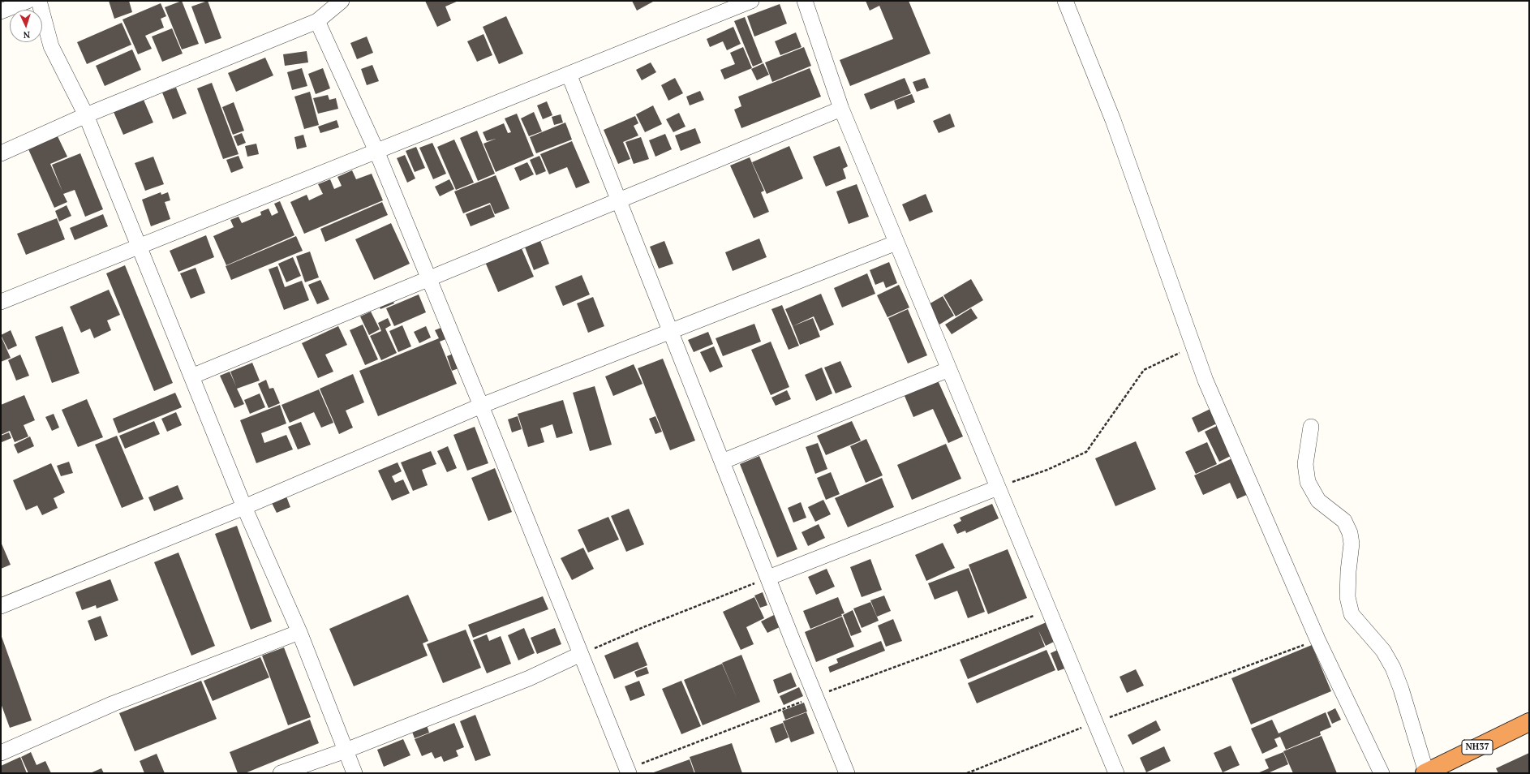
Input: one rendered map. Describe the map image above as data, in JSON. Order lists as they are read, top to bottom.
{
  "streets": {
    "highway": ["NH37"]
  },
  "north": "bottom"
}
